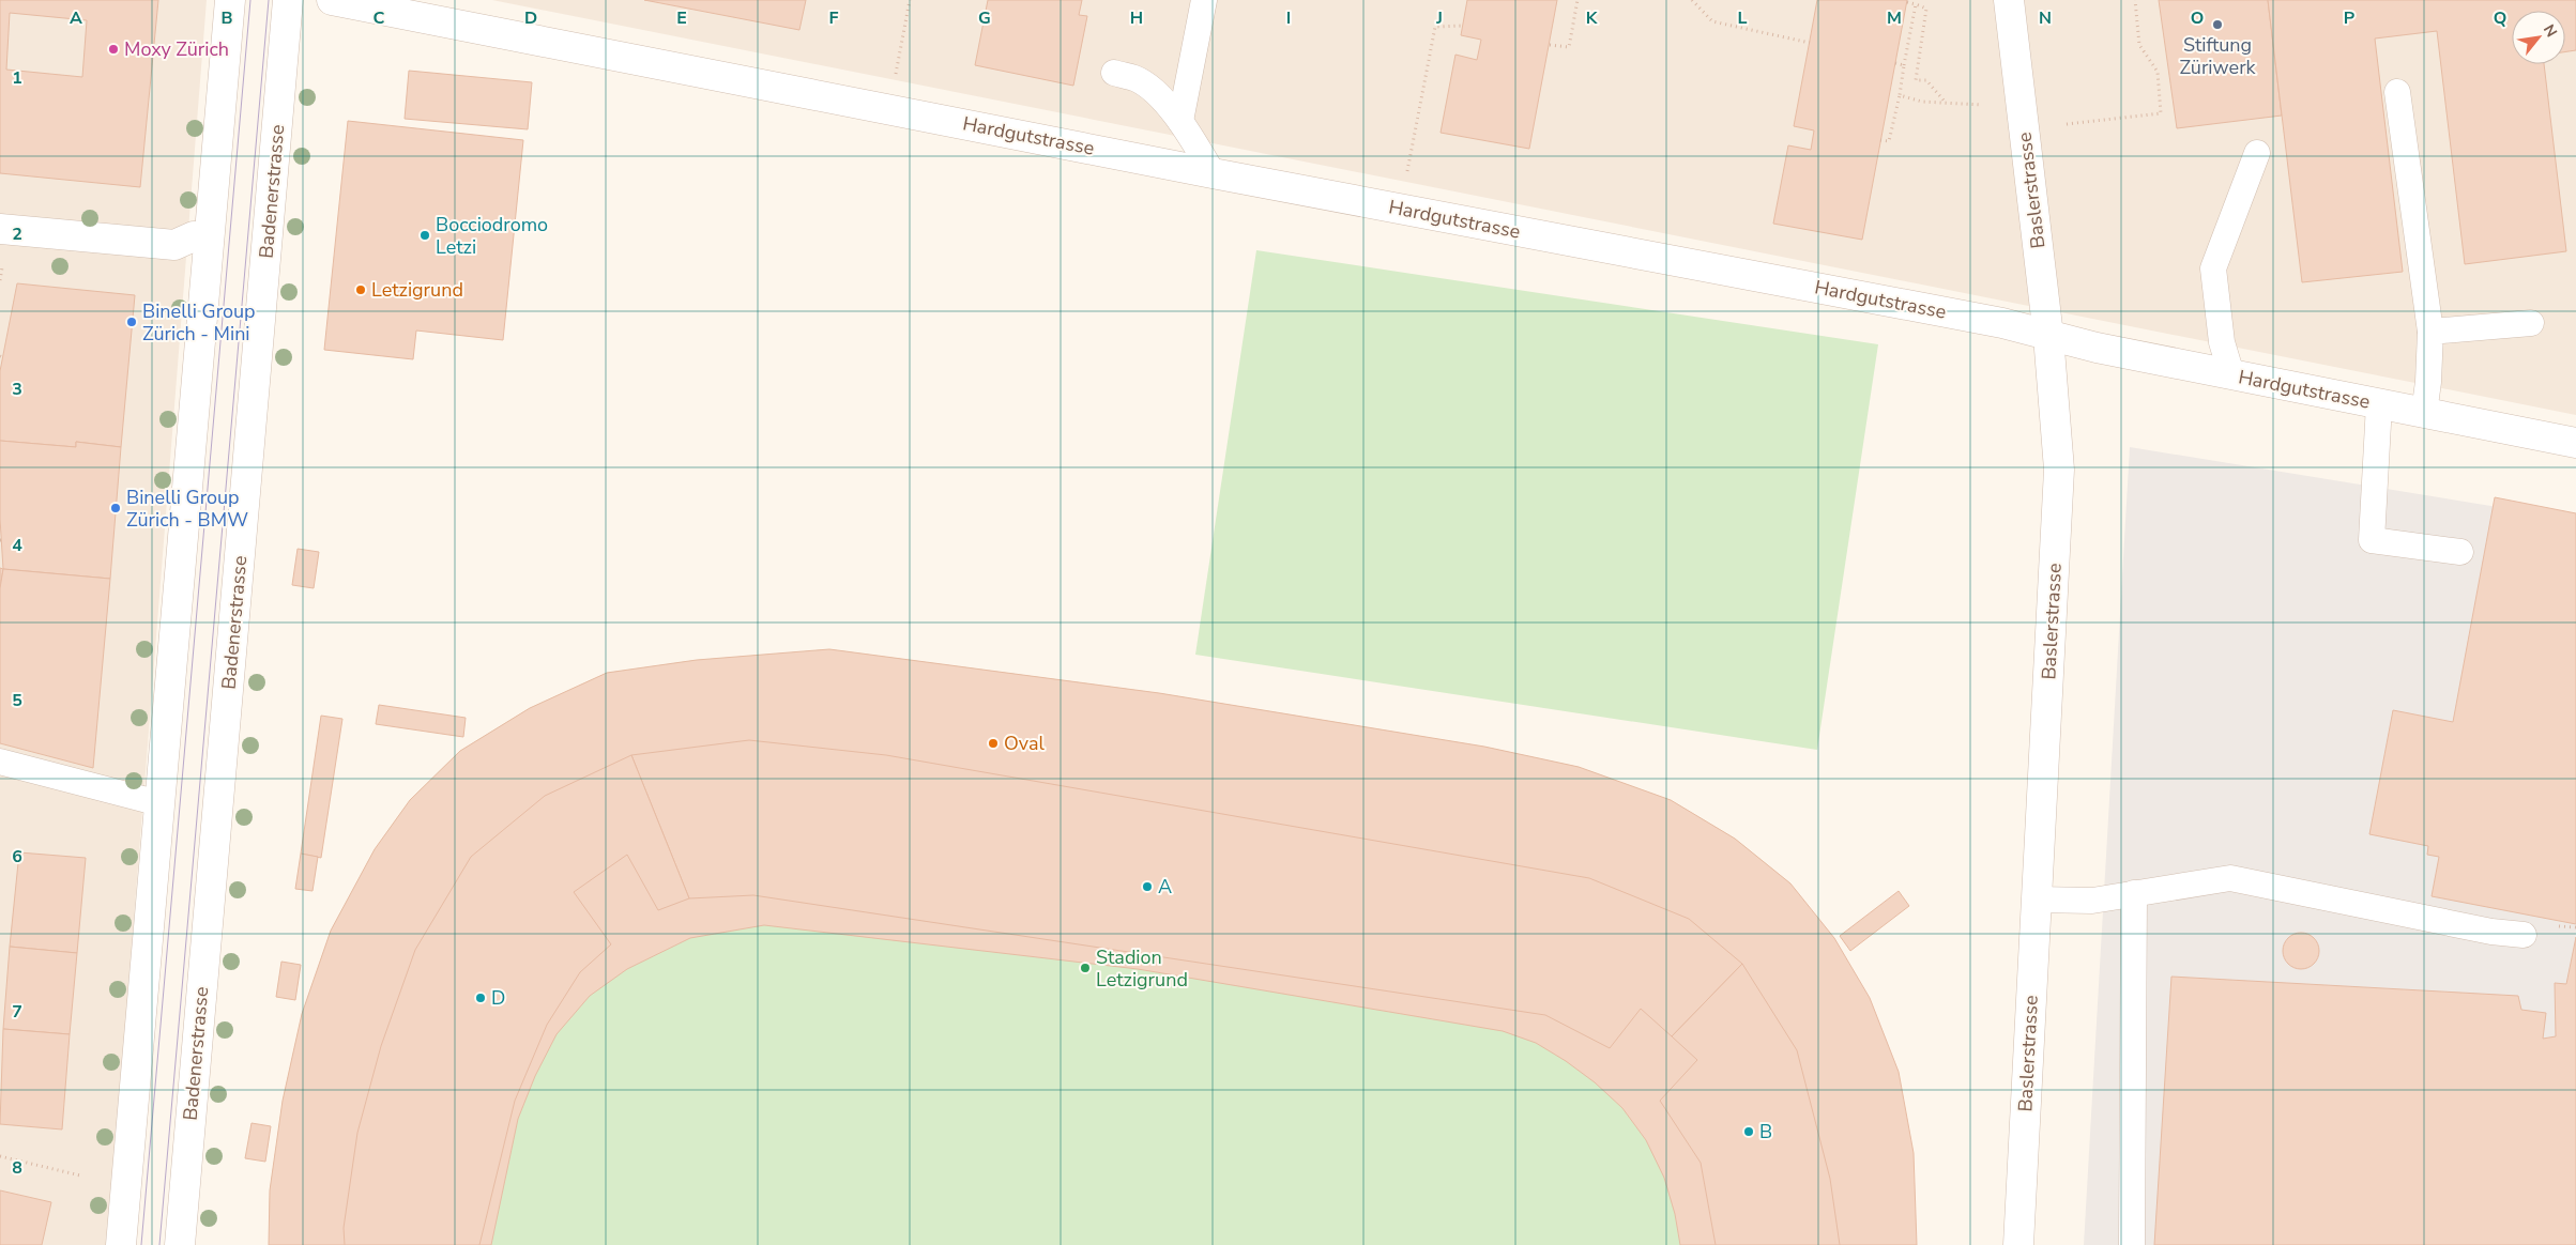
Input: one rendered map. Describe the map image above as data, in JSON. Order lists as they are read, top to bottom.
{
  "streets": {
    "street": ["Hardgutstrasse", "Baslerstrasse", "Badenerstrasse"]
  },
  "crossings": [
    ["Hardgutstrasse", "Baslerstrasse"]
  ],
  "places": [
    "Stiftung Züriwerk",
    "Moxy Zürich",
    "Bocciodromo Letzi",
    "Letzigrund",
    "Binelli Group Zürich - Mini",
    "Binelli Group Zürich - BMW",
    "Oval",
    "A",
    "Stadion Letzigrund",
    "D",
    "B"
  ],
  "north": "top right",
  "grid": {
    "columns": [
      "A",
      "B",
      "C",
      "D",
      "E",
      "F",
      "G",
      "H",
      "I",
      "J",
      "K",
      "L",
      "M",
      "N",
      "O",
      "P",
      "Q"
    ],
    "rows": [
      "1",
      "2",
      "3",
      "4",
      "5",
      "6",
      "7",
      "8"
    ]
  }
}
